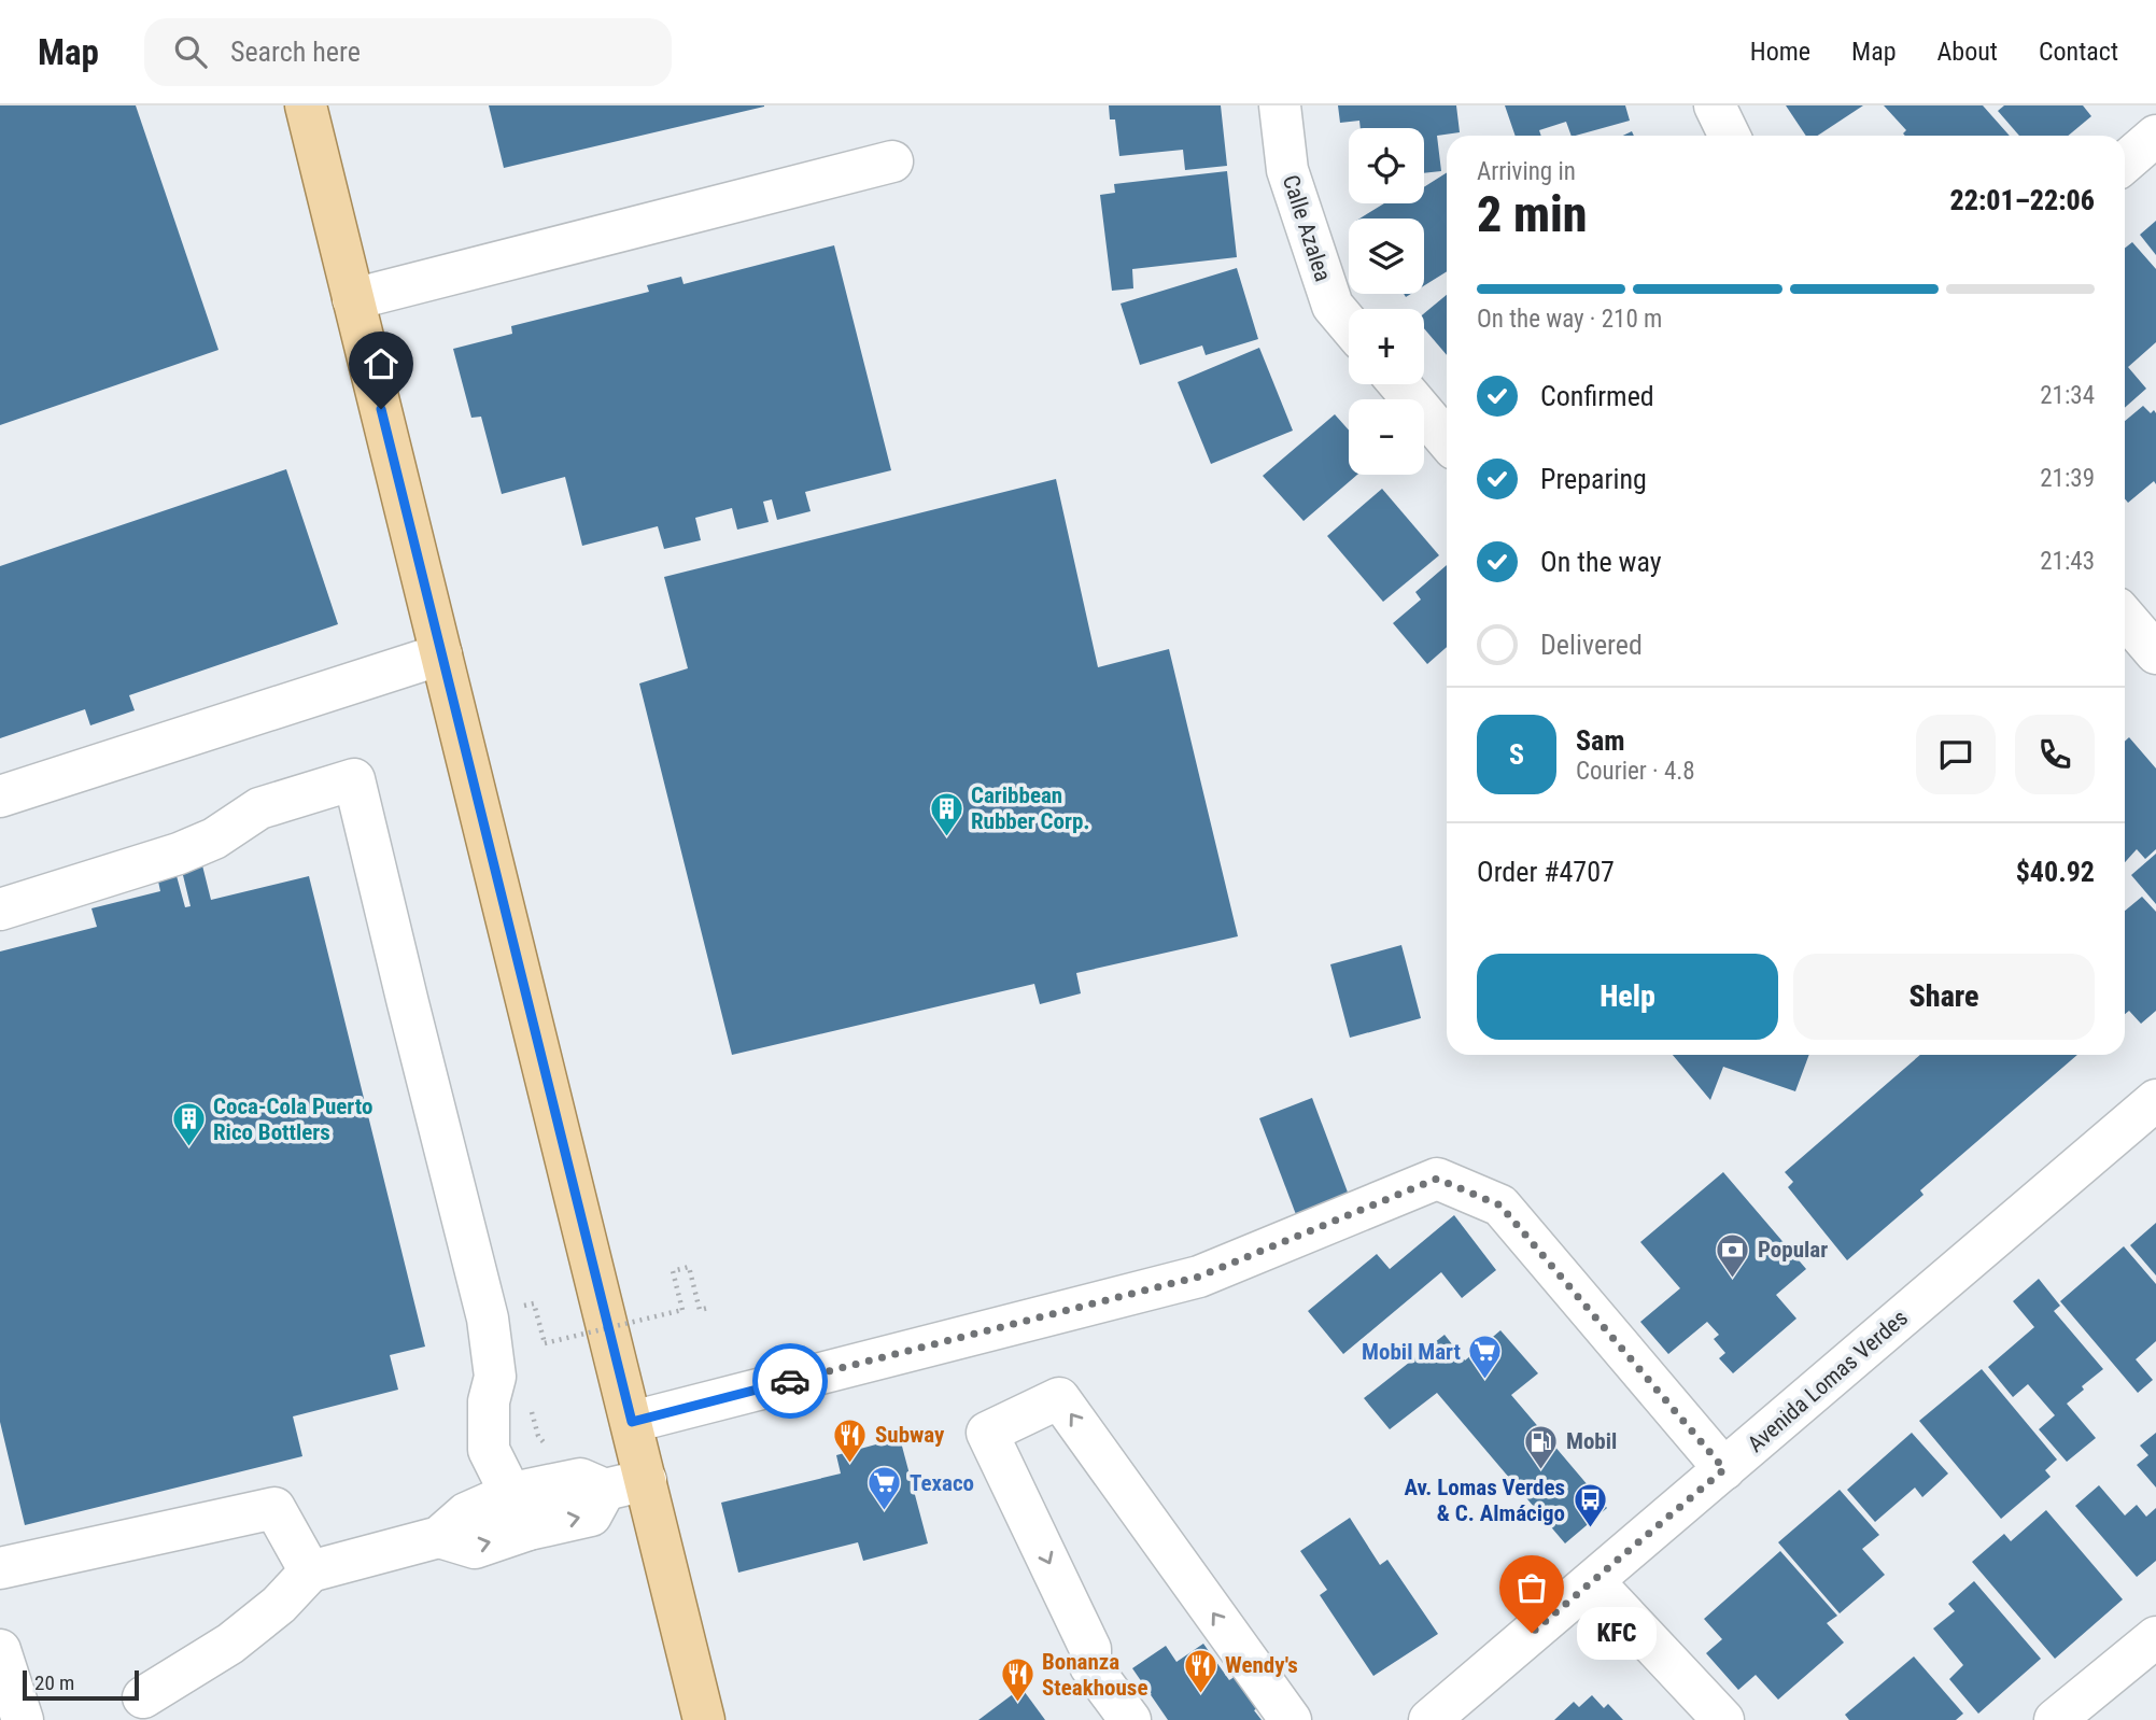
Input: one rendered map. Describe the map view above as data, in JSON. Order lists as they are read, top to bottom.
{
  "streets": {
    "street": ["Calle Azalea", "Avenida Lomas Verdes"]
  },
  "places": {
    "building": ["Caribbean Rubber Corp.", "Coca-Cola Puerto Rico Bottlers"],
    "bank": ["Popular"],
    "supermarket": ["Mobil Mart", "Texaco"],
    "restaurant": ["Subway", "Wendy's", "Bonanza Steakhouse"],
    "fuel station": ["Mobil"],
    "bus stop": ["Av. Lomas Verdes & C. Almácigo"],
    "other": ["KFC"]
  },
  "scale_bar": "20 m",
  "page": {
    "header": "Map",
    "search": "Search here",
    "nav": [
      "Home",
      "Map",
      "About",
      "Contact"
    ],
    "map_buttons": ["+", "−"],
    "heading": ["2 min", "Arriving in", "22:01–22:06"],
    "panel": [
      "Sam",
      "Courier · 4.8",
      "Order #4707",
      "$40.92"
    ],
    "bar": "On the way · 210 m",
    "list": [
      ["Confirmed", "21:34"],
      ["Preparing", "21:39"],
      ["On the way", "21:43"],
      "Delivered"
    ],
    "round": "S",
    "buttons": ["Help", "Share"],
    "bubble": "KFC",
    "scale": "20 m"
  }
}
